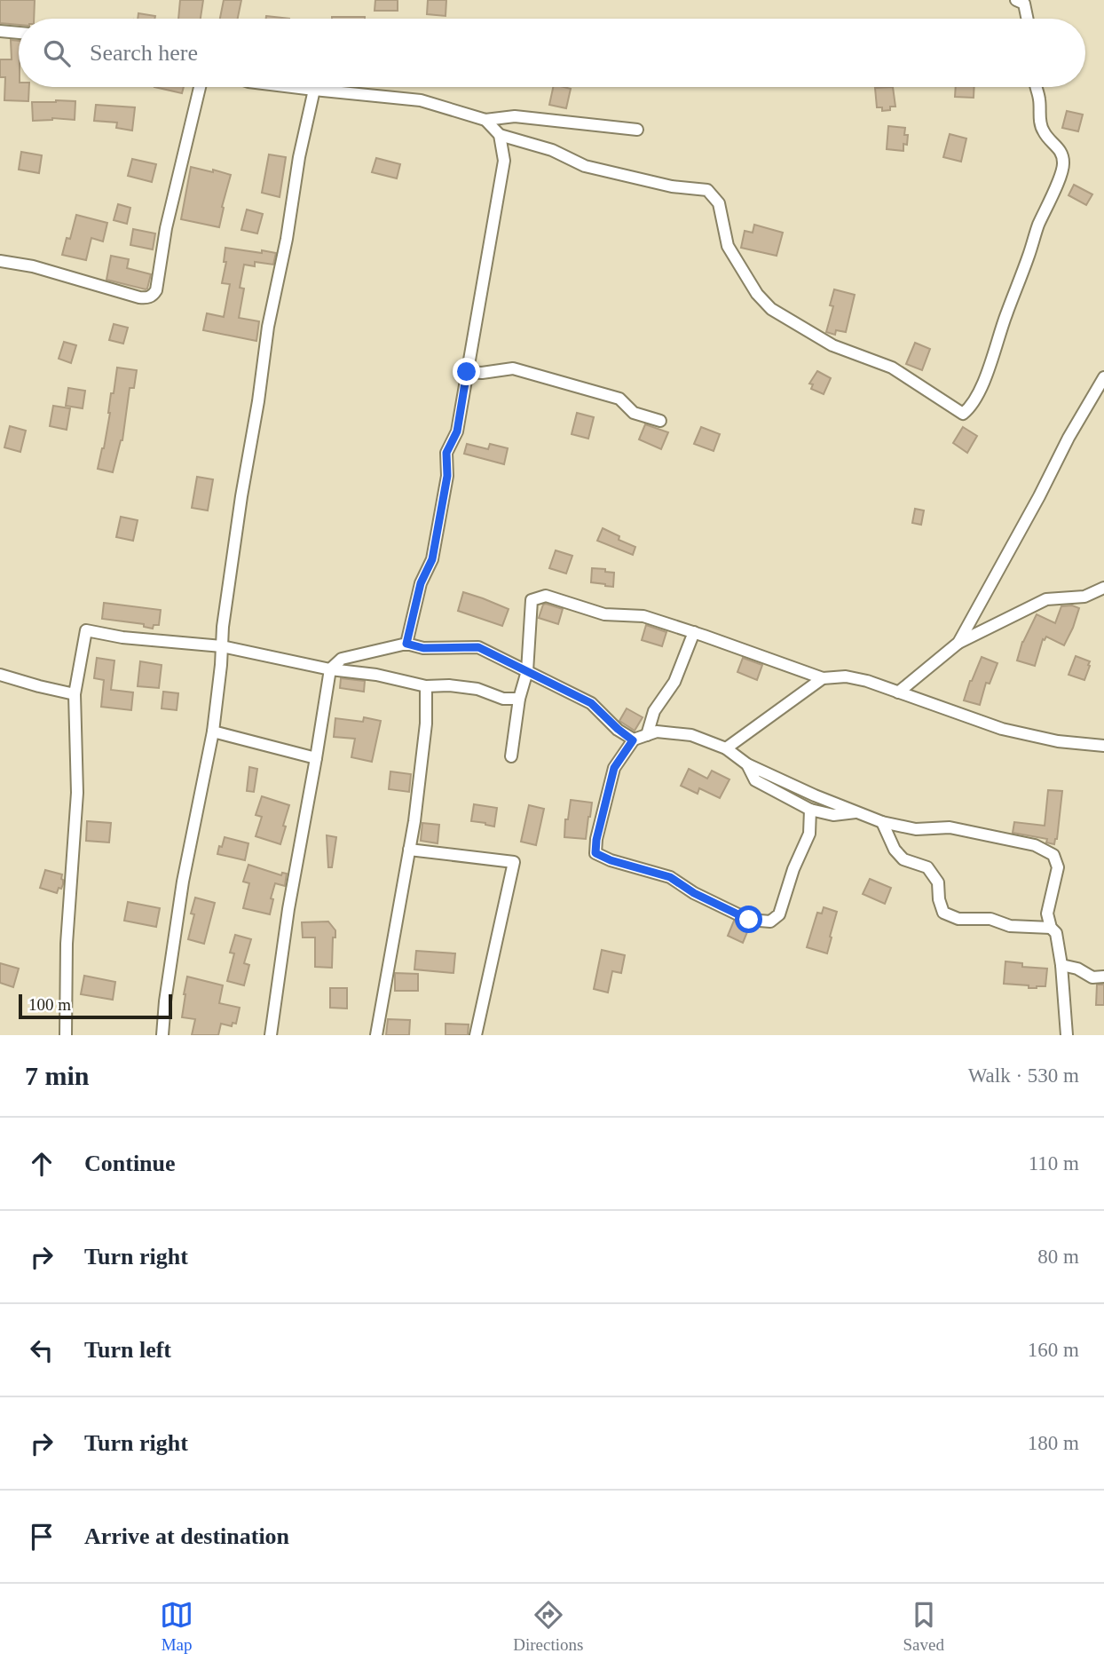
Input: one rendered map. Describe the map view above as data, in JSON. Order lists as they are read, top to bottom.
{
  "scale_bar": "100 m",
  "page": {
    "search": "Search here",
    "scale": "100 m",
    "heading": ["7 min", "Walk · 530 m"],
    "list": [
      ["Continue", "110 m"],
      ["Turn right", "80 m"],
      ["Turn left", "160 m"],
      ["Turn right", "180 m"],
      "Arrive at destination"
    ],
    "nav": ["Map", "Directions", "Saved"]
  }
}
